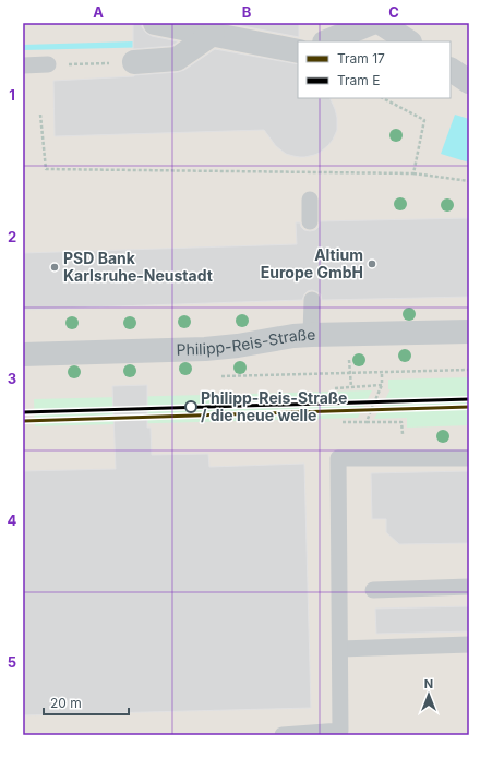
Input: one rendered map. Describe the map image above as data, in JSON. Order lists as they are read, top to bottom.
{
  "streets": {
    "street": ["Philipp-Reis-Straße"]
  },
  "places": ["Altium Europe GmbH", "PSD Bank Karlsruhe-Neustadt", "Philipp-Reis-Straße / die neue welle"],
  "lines": ["tram line E", "tram line 17"],
  "legend": ["Tram 17", "Tram E"],
  "scale_bar": "20 m",
  "north": "top",
  "grid": {
    "columns": ["A", "B", "C"],
    "rows": [
      "1",
      "2",
      "3",
      "4",
      "5"
    ]
  }
}
